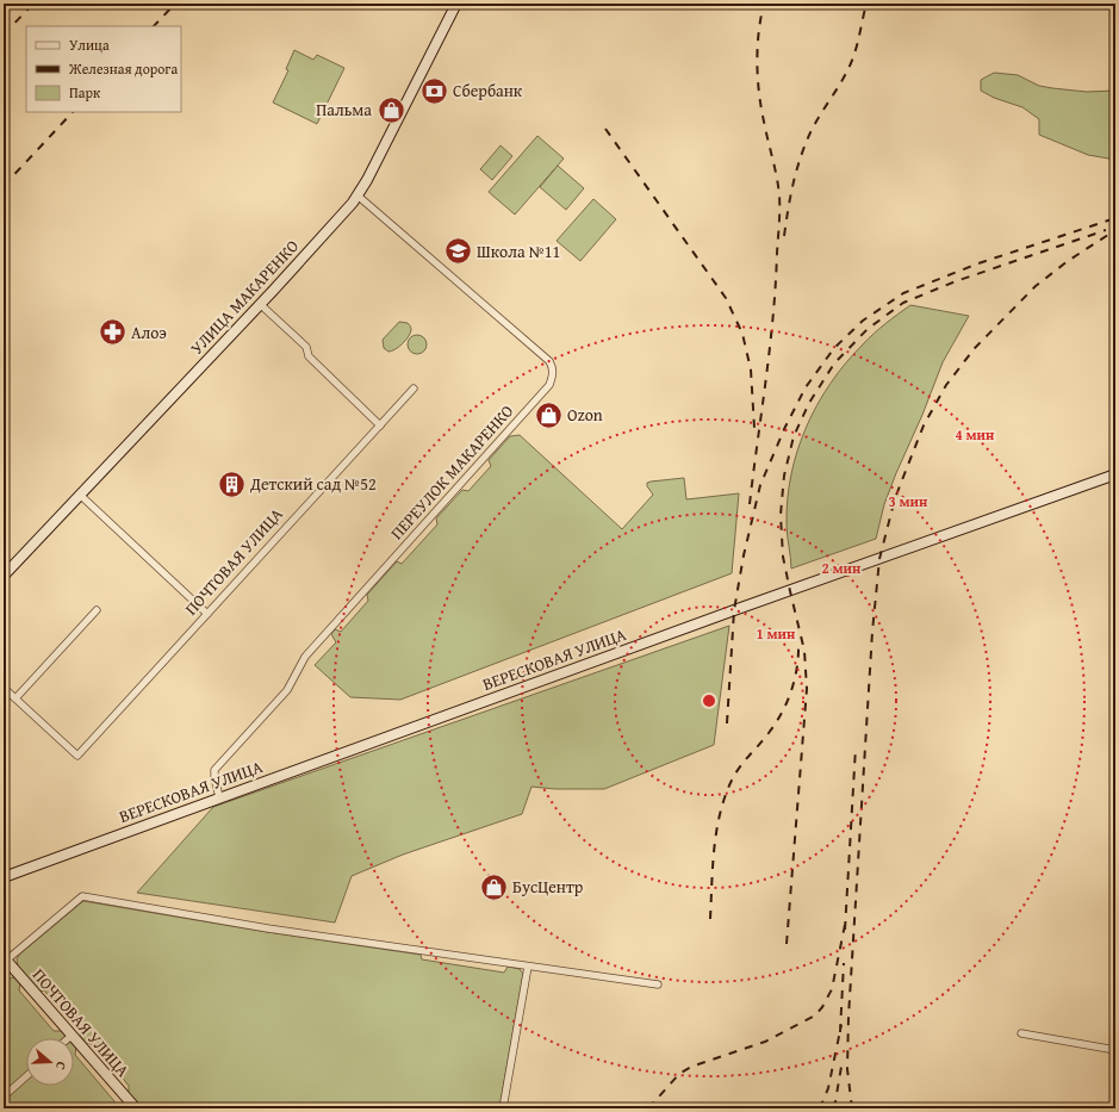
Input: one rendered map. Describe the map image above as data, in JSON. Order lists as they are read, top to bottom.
{
  "streets": {
    "street": [
      "УЛИЦА МАКАРЕНКО",
      "ПЕРЕУЛОК МАКАРЕНКО",
      "ПОЧТОВАЯ УЛИЦА",
      "ВЕРЕСКОВАЯ УЛИЦА"
    ]
  },
  "crossings": [
    ["УЛИЦА МАКАРЕНКО", "ПЕРЕУЛОК МАКАРЕНКО"],
    ["ПЕРЕУЛОК МАКАРЕНКО", "ВЕРЕСКОВАЯ УЛИЦА"]
  ],
  "places": {
    "bank": ["Сбербанк"],
    "shop": ["Пальма", "Ozon", "БусЦентр"],
    "school or university": ["Школа №11"],
    "pharmacy": ["Алоэ"],
    "building": ["Детский сад №52"]
  },
  "legend": ["Улица", "Железная дорога", "Парк"],
  "north": "right",
  "rings": [
    "4 мин",
    "3 мин",
    "2 мин",
    "1 мин"
  ]
}
